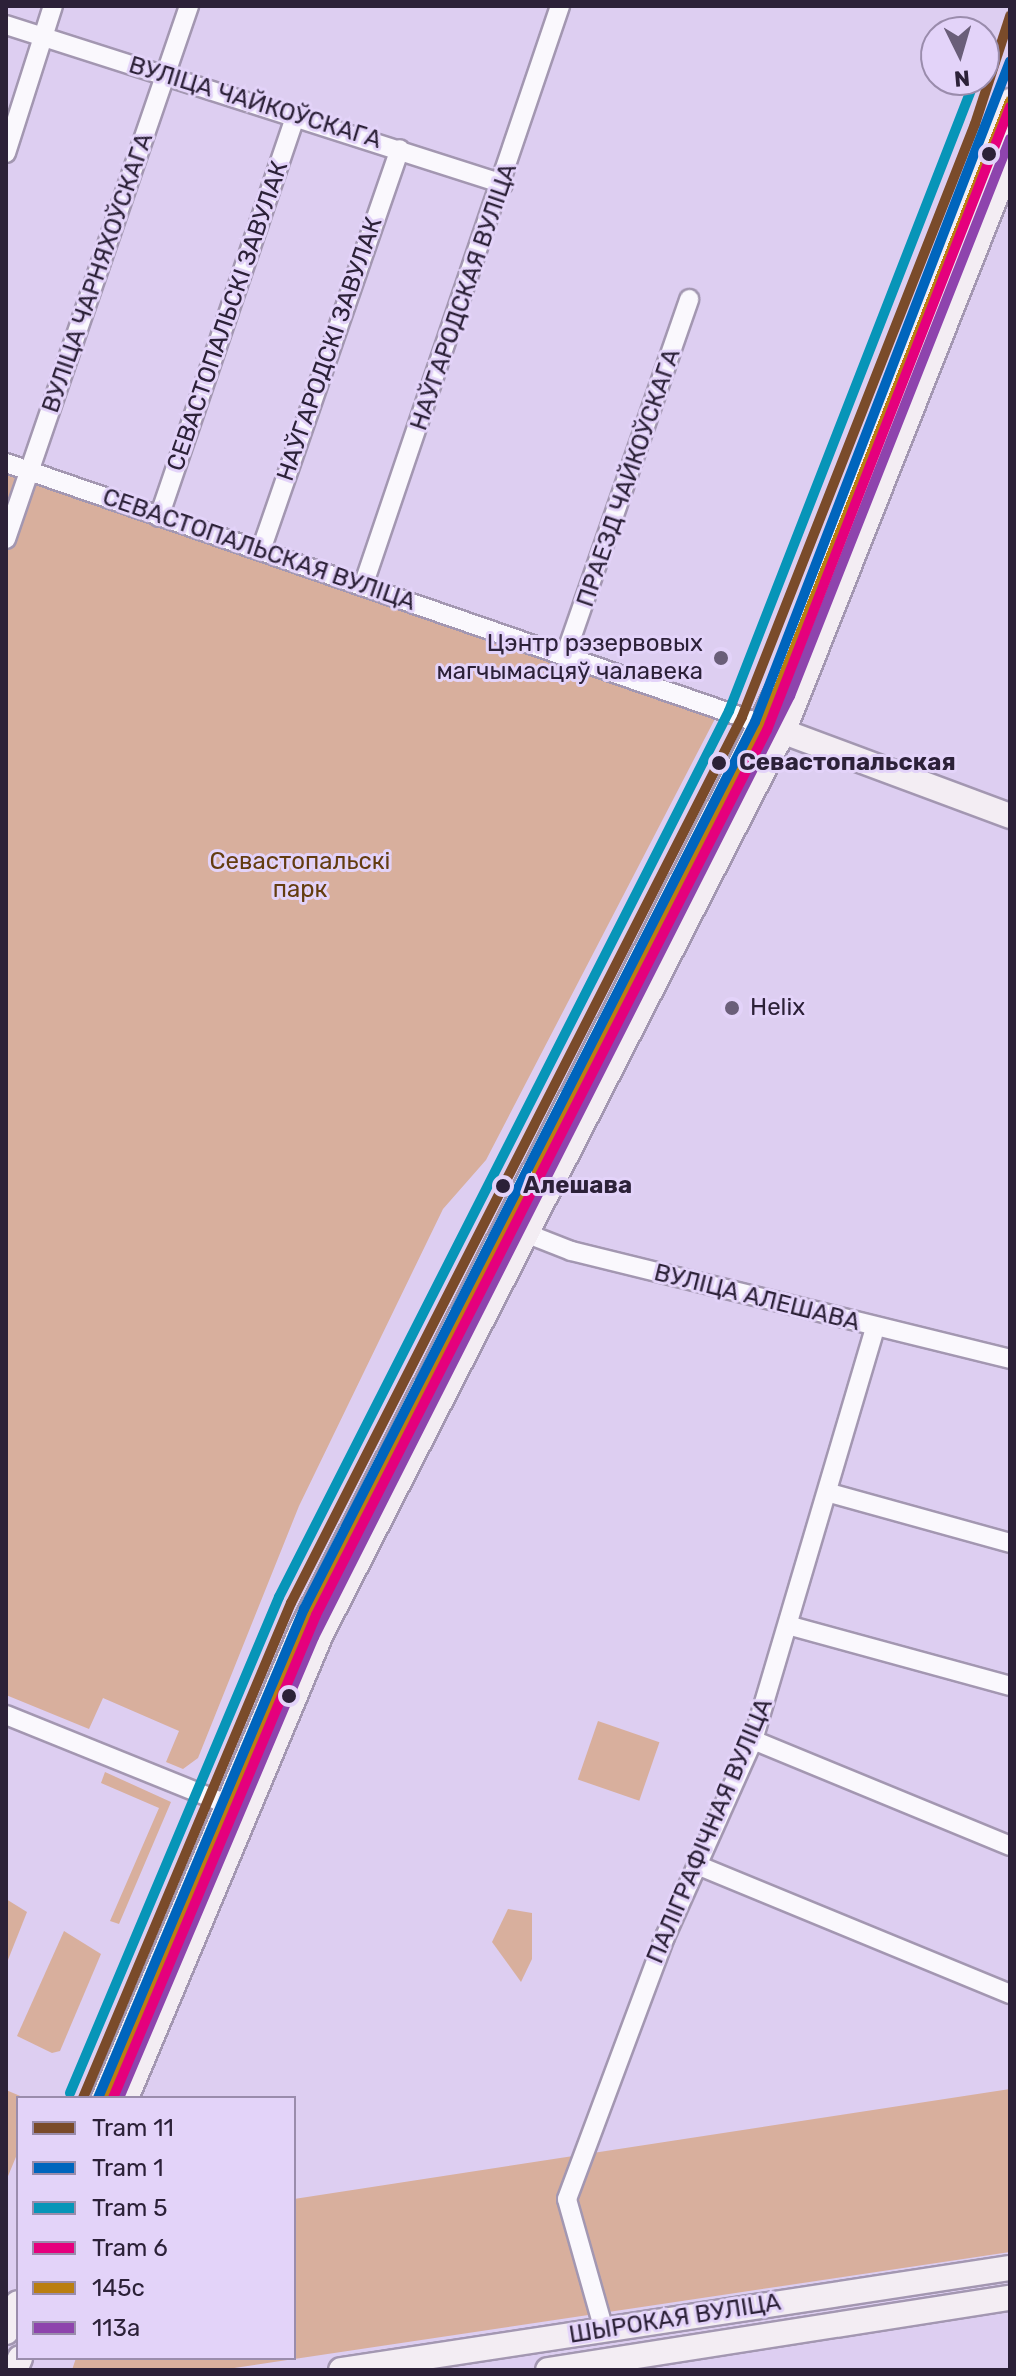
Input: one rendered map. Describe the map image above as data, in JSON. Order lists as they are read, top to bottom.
{
  "streets": {
    "main road": ["ШЫРОКАЯ ВУЛІЦА"],
    "street": [
      "ВУЛІЦА ЧАЙКОЎСКАГА",
      "ВУЛІЦА ЧАРНЯХОЎСКАГА",
      "НАЎГАРОДСКАЯ ВУЛІЦА",
      "СЕВАСТОПАЛЬСКІ ЗАВУЛАК",
      "НАЎГАРОДСКІ ЗАВУЛАК",
      "ПРАЕЗД ЧАЙКОЎСКАГА",
      "СЕВАСТОПАЛЬСКАЯ ВУЛІЦА",
      "ВУЛІЦА АЛЕШАВА",
      "ПАЛІГРАФІЧНАЯ ВУЛІЦА"
    ]
  },
  "crossings": [
    ["ВУЛІЦА ЧАЙКОЎСКАГА", "ВУЛІЦА ЧАРНЯХОЎСКАГА"],
    ["ВУЛІЦА ЧАЙКОЎСКАГА", "НАЎГАРОДСКАЯ ВУЛІЦА"],
    ["ВУЛІЦА ЧАЙКОЎСКАГА", "СЕВАСТОПАЛЬСКІ ЗАВУЛАК"],
    ["ВУЛІЦА ЧАЙКОЎСКАГА", "НАЎГАРОДСКІ ЗАВУЛАК"],
    ["ВУЛІЦА ЧАРНЯХОЎСКАГА", "СЕВАСТОПАЛЬСКАЯ ВУЛІЦА"],
    ["НАЎГАРОДСКАЯ ВУЛІЦА", "СЕВАСТОПАЛЬСКАЯ ВУЛІЦА"],
    ["СЕВАСТОПАЛЬСКІ ЗАВУЛАК", "СЕВАСТОПАЛЬСКАЯ ВУЛІЦА"],
    ["НАЎГАРОДСКІ ЗАВУЛАК", "СЕВАСТОПАЛЬСКАЯ ВУЛІЦА"],
    ["ПРАЕЗД ЧАЙКОЎСКАГА", "СЕВАСТОПАЛЬСКАЯ ВУЛІЦА"],
    ["ВУЛІЦА АЛЕШАВА", "ПАЛІГРАФІЧНАЯ ВУЛІЦА"],
    ["ПАЛІГРАФІЧНАЯ ВУЛІЦА", "ШЫРОКАЯ ВУЛІЦА"]
  ],
  "parks": ["Севастопальскі парк"],
  "places": [
    "Цэнтр рэзервовых магчымасцяў чалавека",
    "Севастопальская",
    "Helix",
    "Алешава"
  ],
  "lines": [
    "tram line 11",
    "tram line 1",
    "tram line 5",
    "transit line 145с",
    "tram line 6",
    "transit line 113а"
  ],
  "legend": [
    "Tram 11",
    "Tram 1",
    "Tram 5",
    "Tram 6",
    "145с",
    "113а"
  ],
  "north": "bottom"
}
